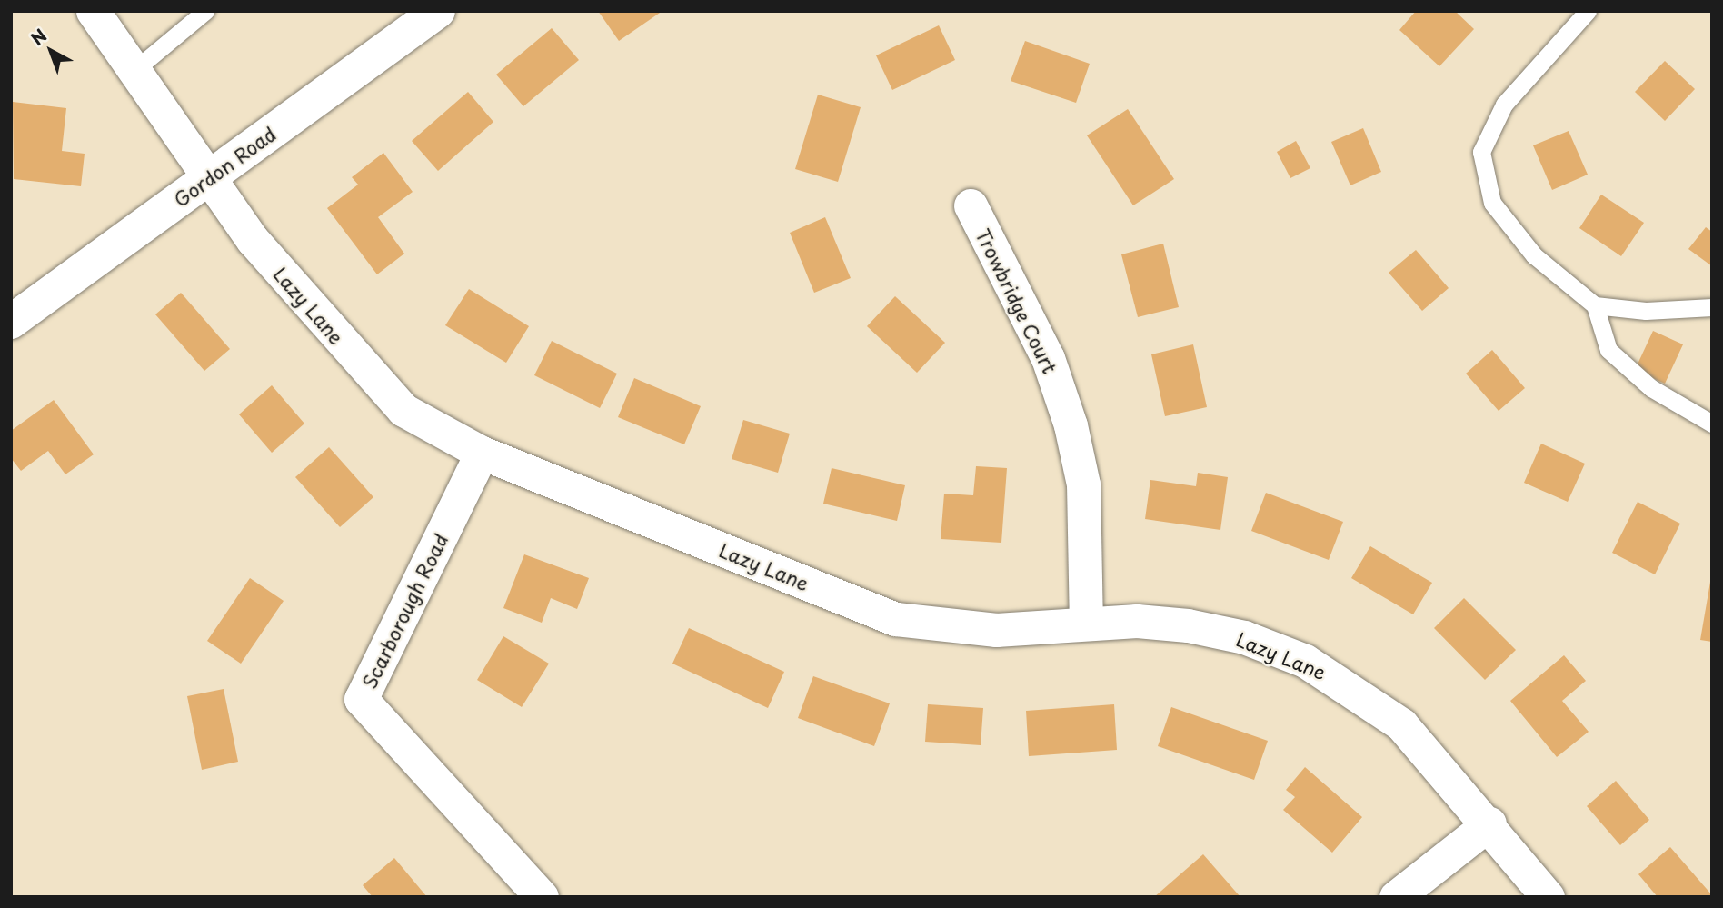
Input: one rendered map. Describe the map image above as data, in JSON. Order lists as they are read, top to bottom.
{
  "streets": {
    "street": [
      "Gordon Road",
      "Trowbridge Court",
      "Lazy Lane",
      "Scarborough Road"
    ]
  },
  "crossings": [
    ["Gordon Road", "Lazy Lane"],
    ["Trowbridge Court", "Lazy Lane"],
    ["Lazy Lane", "Scarborough Road"]
  ],
  "north": "top left"
}
